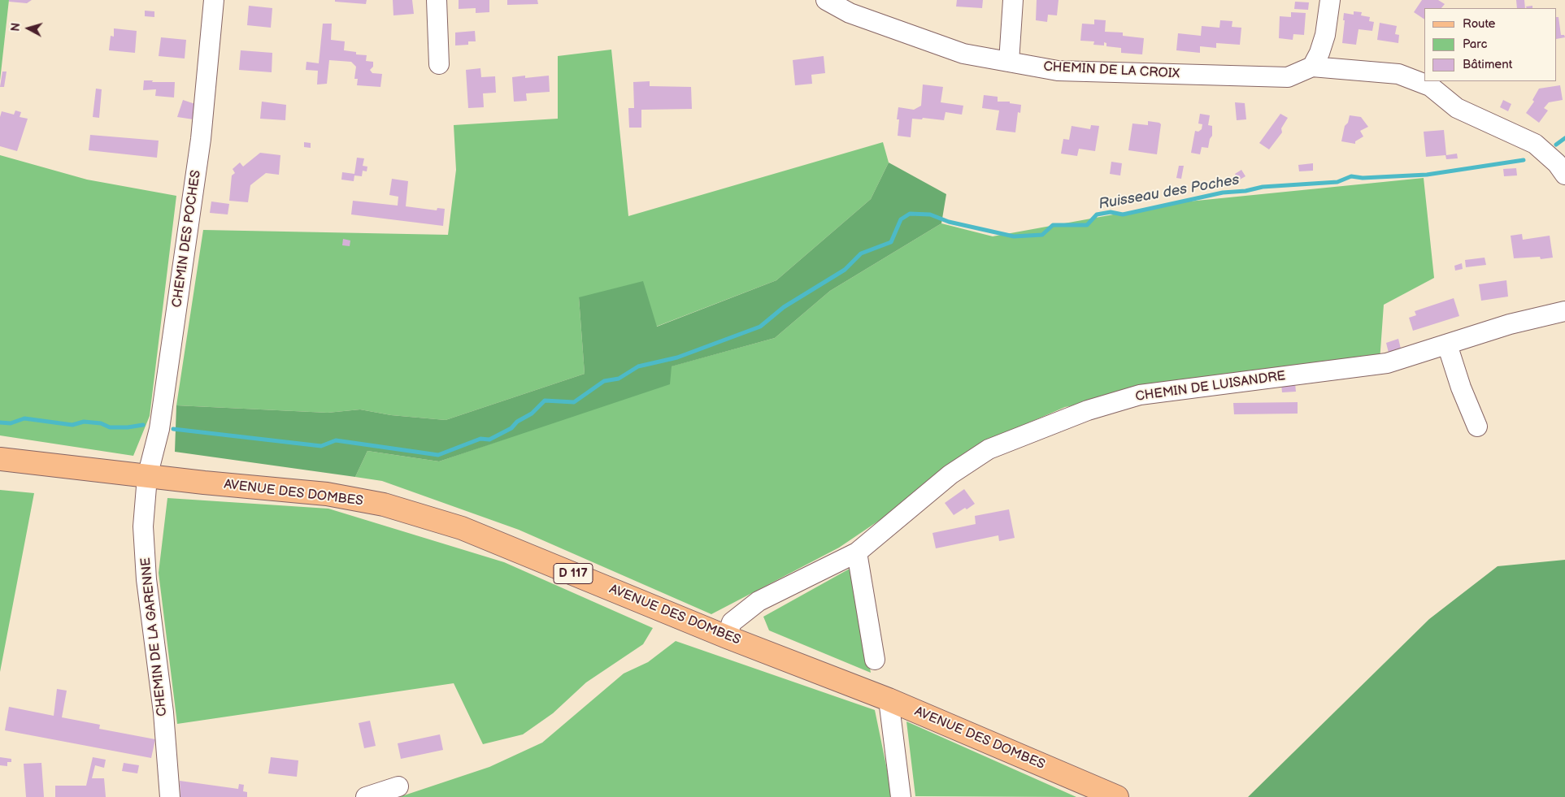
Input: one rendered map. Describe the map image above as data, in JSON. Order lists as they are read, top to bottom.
{
  "streets": {
    "main road": ["AVENUE DES DOMBES", "D 117"],
    "street": [
      "CHEMIN DE LA CROIX",
      "CHEMIN DES POCHES",
      "CHEMIN DE LUISANDRE",
      "CHEMIN DE LA GARENNE"
    ]
  },
  "crossings": [
    ["CHEMIN DES POCHES", "AVENUE DES DOMBES"],
    ["CHEMIN DES POCHES", "CHEMIN DE LA GARENNE"],
    ["CHEMIN DE LUISANDRE", "AVENUE DES DOMBES"],
    ["AVENUE DES DOMBES", "CHEMIN DE LA GARENNE"]
  ],
  "water": ["Ruisseau des Poches"],
  "legend": ["Route", "Parc", "Bâtiment"],
  "north": "left"
}
